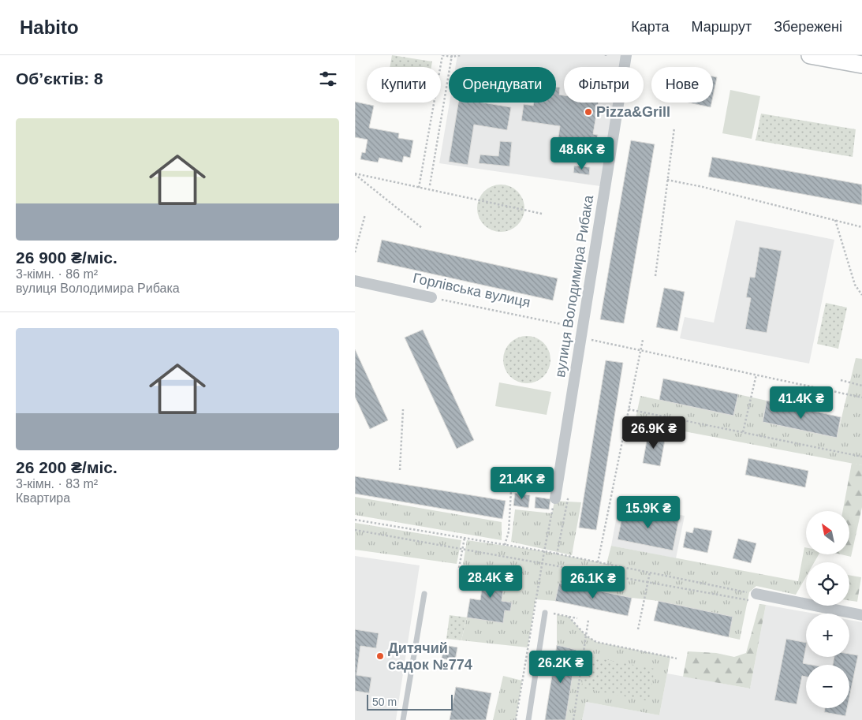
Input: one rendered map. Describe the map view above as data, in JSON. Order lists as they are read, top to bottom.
{
  "streets": {
    "street": ["вулиця Володимира Рибака", "Горлівська вулиця"]
  },
  "crossings": [
    ["вулиця Володимира Рибака", "Горлівська вулиця"]
  ],
  "places": ["Pizza&Grill", "Дитячий садок №774"],
  "scale_bar": "50 m",
  "north": "top left",
  "page": {
    "header": "Habito",
    "nav": ["Карта", "Маршрут", "Збережені"],
    "heading": "Об’єктів: 8",
    "chip": [
      "Купити",
      "Орендувати",
      "Фільтри",
      "Нове"
    ],
    "list": [
      {
        "name": "26 900 ₴/міс.",
        "note": "3-кімн. · 86 m² · вулиця Володимира Рибака"
      },
      {
        "name": "26 200 ₴/міс.",
        "note": "3-кімн. · 83 m² · Квартира"
      }
    ],
    "price": [
      "48.6K ₴",
      "41.4K ₴",
      "26.9K ₴",
      "21.4K ₴",
      "15.9K ₴",
      "28.4K ₴",
      "26.1K ₴",
      "26.2K ₴"
    ],
    "map_buttons": ["+", "−"],
    "scale": "50 m"
  }
}
